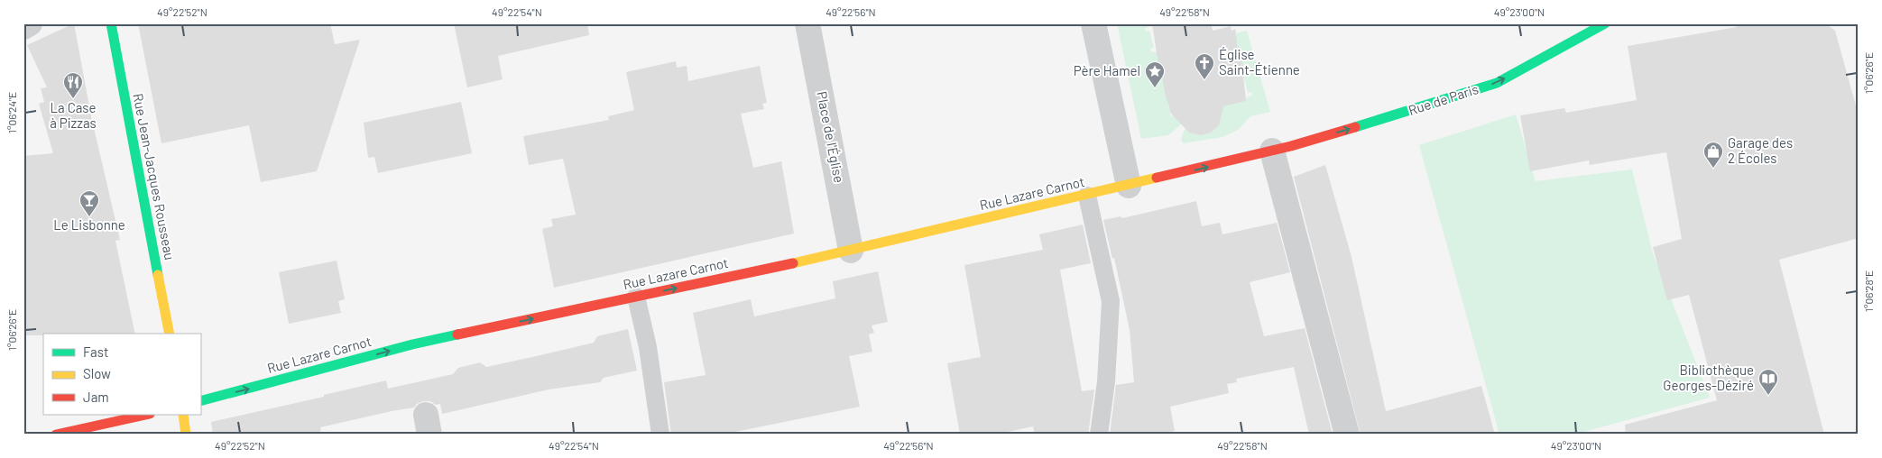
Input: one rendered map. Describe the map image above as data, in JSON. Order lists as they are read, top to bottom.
{
  "streets": {
    "street": [
      "Rue de Paris",
      "Place de l'Église",
      "Rue Jean-Jacques Rousseau",
      "Rue Lazare Carnot"
    ]
  },
  "crossings": [
    ["Rue de Paris", "Rue Lazare Carnot"],
    ["Place de l'Église", "Rue Lazare Carnot"]
  ],
  "one_way": ["Rue de Paris", "Rue Lazare Carnot"],
  "places": {
    "church": ["Église Saint-Étienne"],
    "place": ["Père Hamel"],
    "restaurant": ["La Case à Pizzas"],
    "shop": ["Garage des 2 Écoles"],
    "bar": ["Le Lisbonne"],
    "library": ["Bibliothèque Georges-Déziré"]
  },
  "legend": ["Fast", "Slow", "Jam"],
  "coordinates": [
    "49°22'52\"N",
    "49°22'54\"N",
    "49°22'56\"N",
    "49°22'58\"N",
    "49°23'00\"N",
    "1°06'26\"E",
    "1°06'24\"E",
    "1°06'28\"E"
  ]
}
